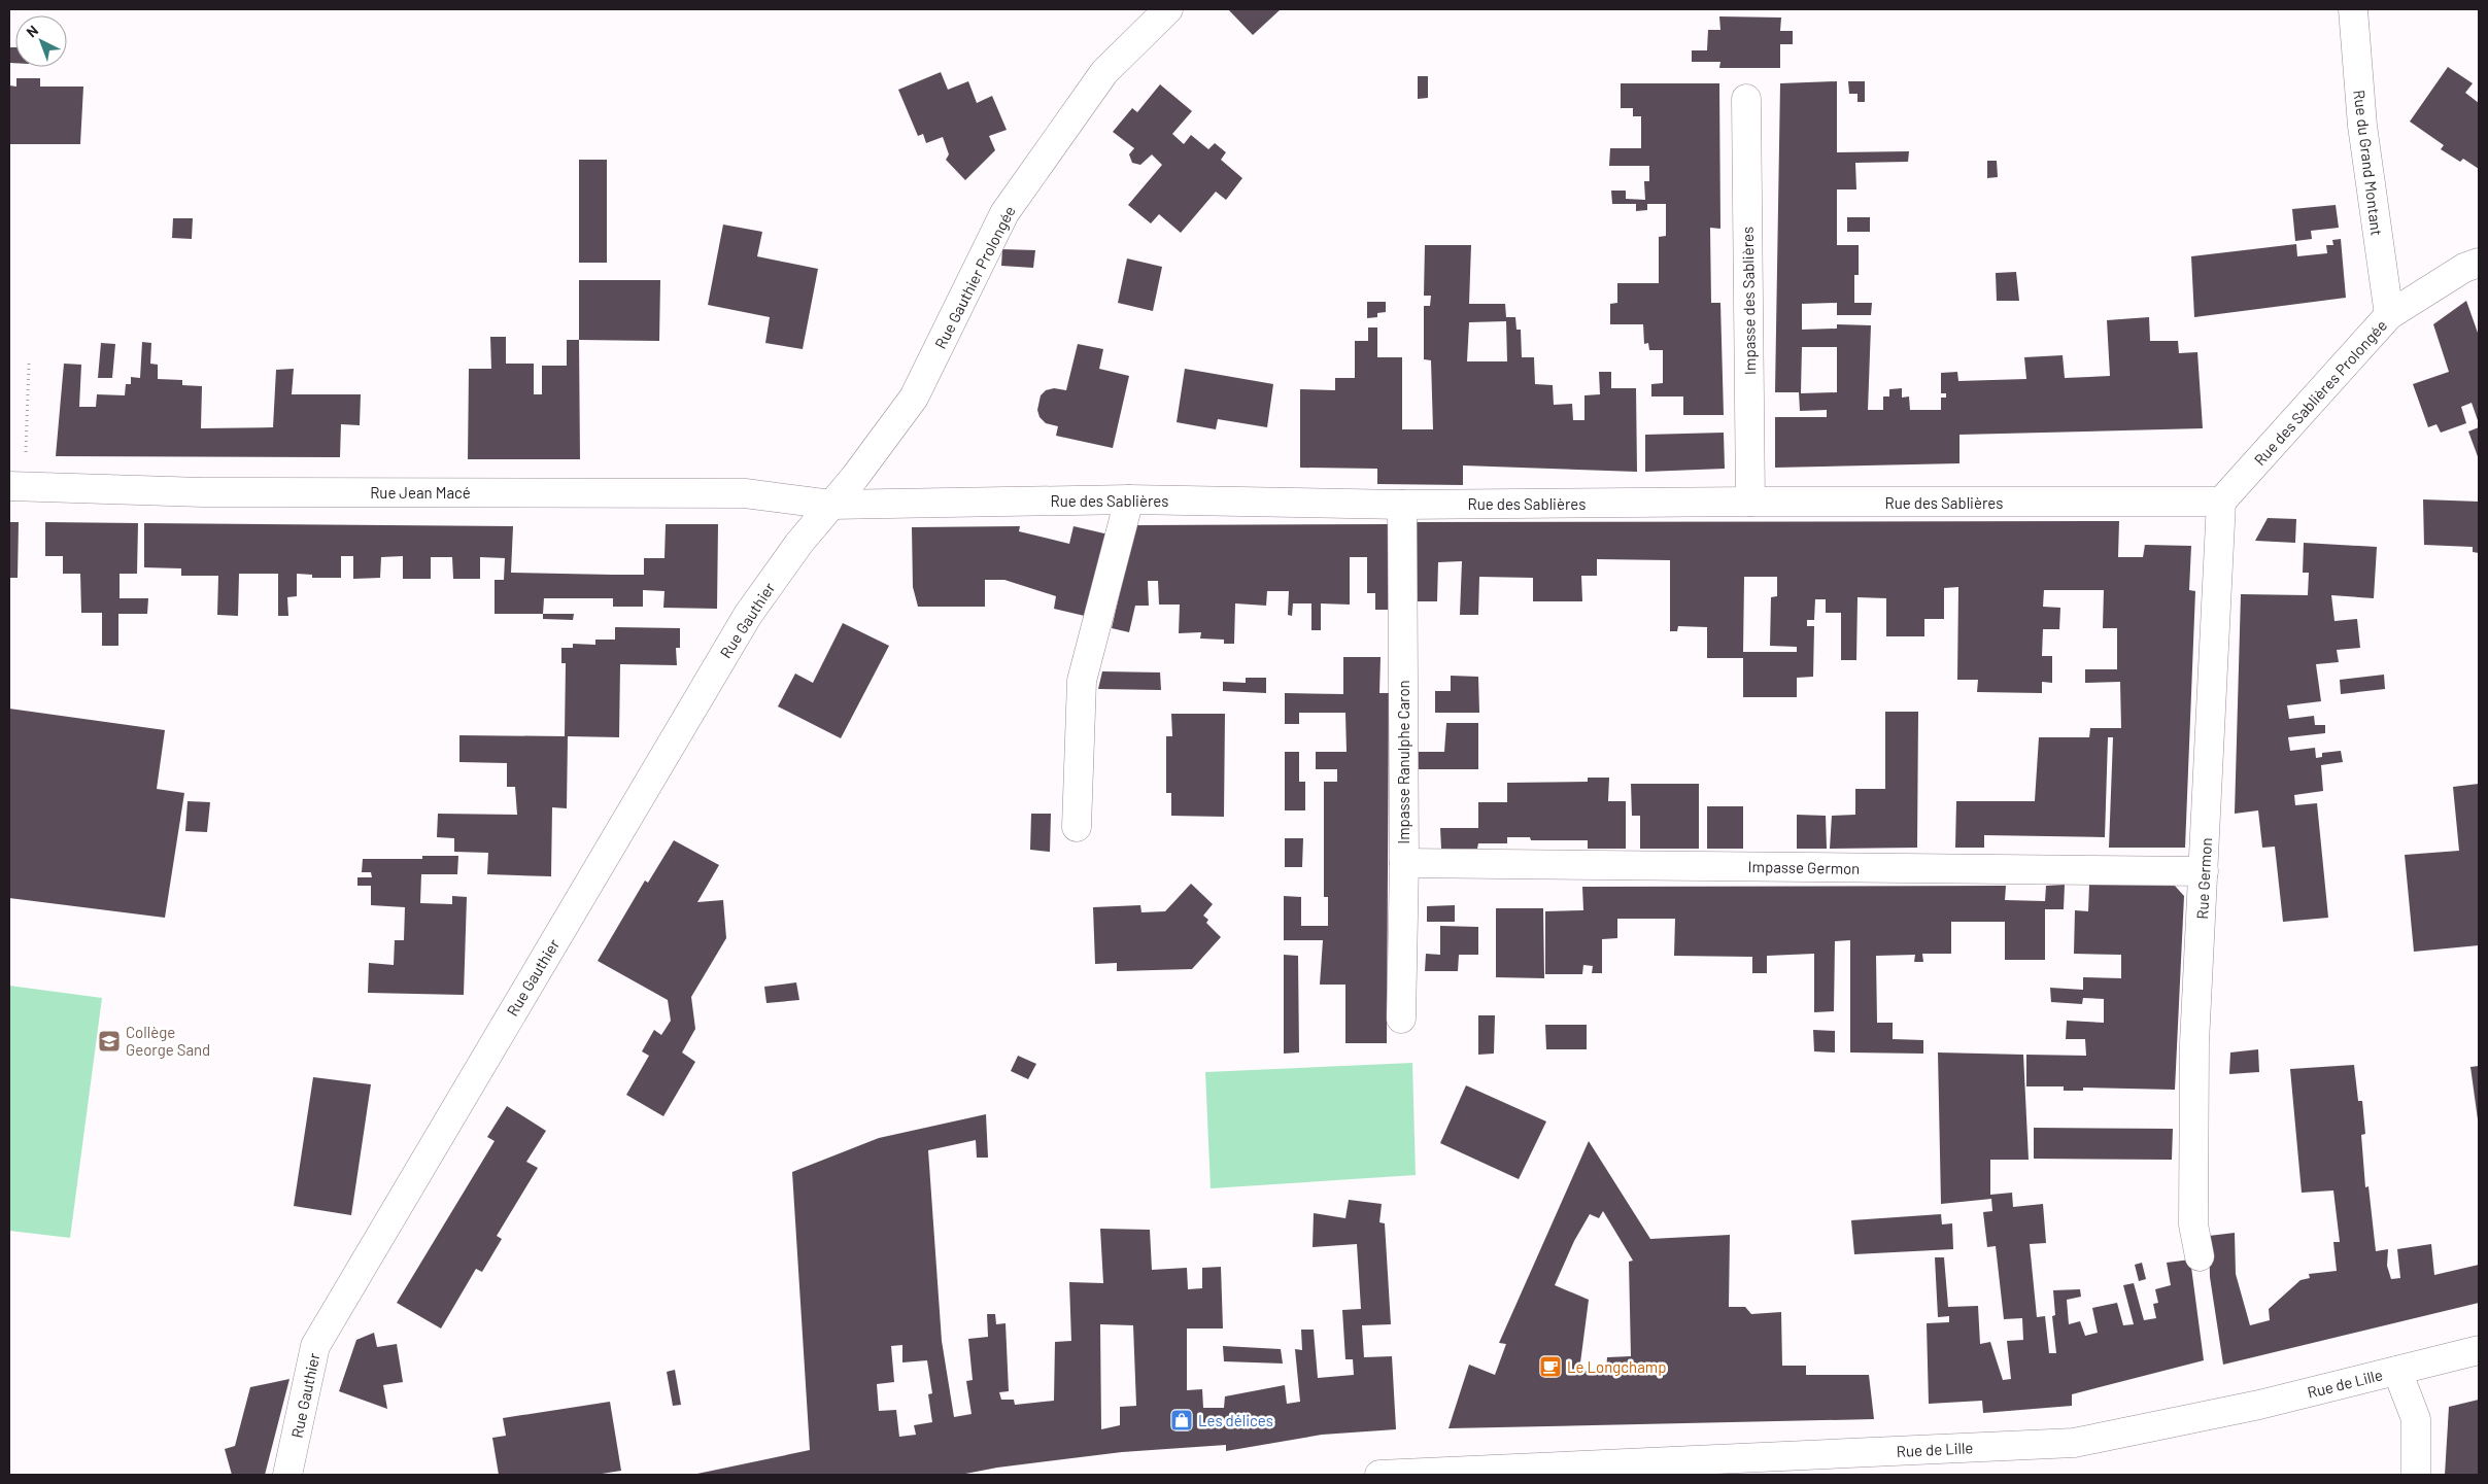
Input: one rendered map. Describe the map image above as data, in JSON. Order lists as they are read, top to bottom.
{
  "streets": {
    "street": [
      "Rue du Grand Montant",
      "Rue Gauthier Prolongée",
      "Impasse des Sablières",
      "Rue des Sablières Prolongée",
      "Rue Jean Macé",
      "Rue des Sablières",
      "Rue Gauthier",
      "Impasse Ranulphe Caron",
      "Impasse Germon",
      "Rue Germon",
      "Rue de Lille"
    ]
  },
  "crossings": [
    ["Rue du Grand Montant", "Rue des Sablières Prolongée"],
    ["Rue Gauthier Prolongée", "Rue Jean Macé"],
    ["Rue Gauthier Prolongée", "Rue des Sablières"],
    ["Rue Gauthier Prolongée", "Rue Gauthier"],
    ["Impasse des Sablières", "Rue des Sablières"],
    ["Rue des Sablières Prolongée", "Rue des Sablières"],
    ["Rue des Sablières Prolongée", "Rue Germon"],
    ["Rue Jean Macé", "Rue des Sablières"],
    ["Rue Jean Macé", "Rue Gauthier"],
    ["Rue des Sablières", "Rue Gauthier"],
    ["Rue des Sablières", "Impasse Ranulphe Caron"],
    ["Rue des Sablières", "Rue Germon"],
    ["Impasse Ranulphe Caron", "Impasse Germon"],
    ["Impasse Germon", "Rue Germon"]
  ],
  "places": {
    "school or university": ["Collège George Sand"],
    "cafe": ["Le Longchamp"],
    "shop": ["Les délices"]
  },
  "north": "top left"
}
